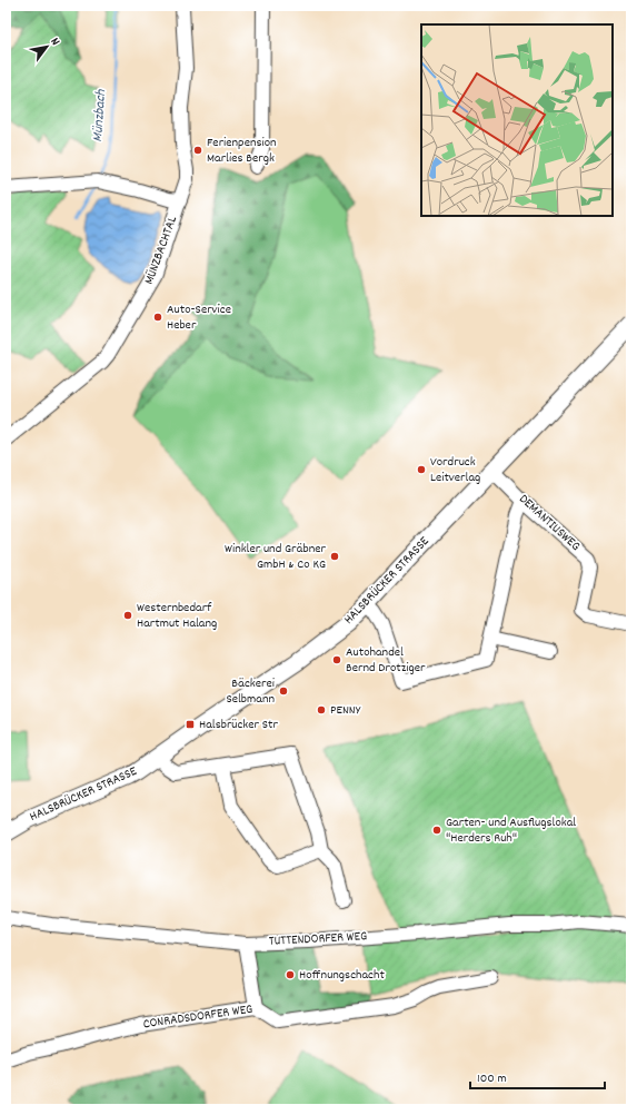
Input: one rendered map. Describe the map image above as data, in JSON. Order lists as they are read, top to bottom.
{
  "streets": {
    "main road": ["HALSBRÜCKER STRASSE"],
    "street": [
      "MÜNZBACHTAL",
      "DEMANTIUSWEG",
      "TUTTENDORFER WEG",
      "CONRADSDORFER WEG"
    ]
  },
  "crossings": [
    ["DEMANTIUSWEG", "HALSBRÜCKER STRASSE"]
  ],
  "water": ["Münzbach"],
  "places": {
    "other": [
      "Ferienpension Marlies Bergk",
      "Auto-Service Heber",
      "Vordruck Leitverlag",
      "Winkler und Gräbner GmbH & Co KG",
      "Westernbedarf Hartmut Halang",
      "Autohandel Bernd Drotziger",
      "Bäckerei Selbmann",
      "PENNY",
      "Garten- und Ausflugslokal \"Herders Ruh\"",
      "Hoffnungschacht"
    ],
    "transit": ["Halsbrücker Str"]
  },
  "scale_bar": "100 m",
  "north": "top right"
}
